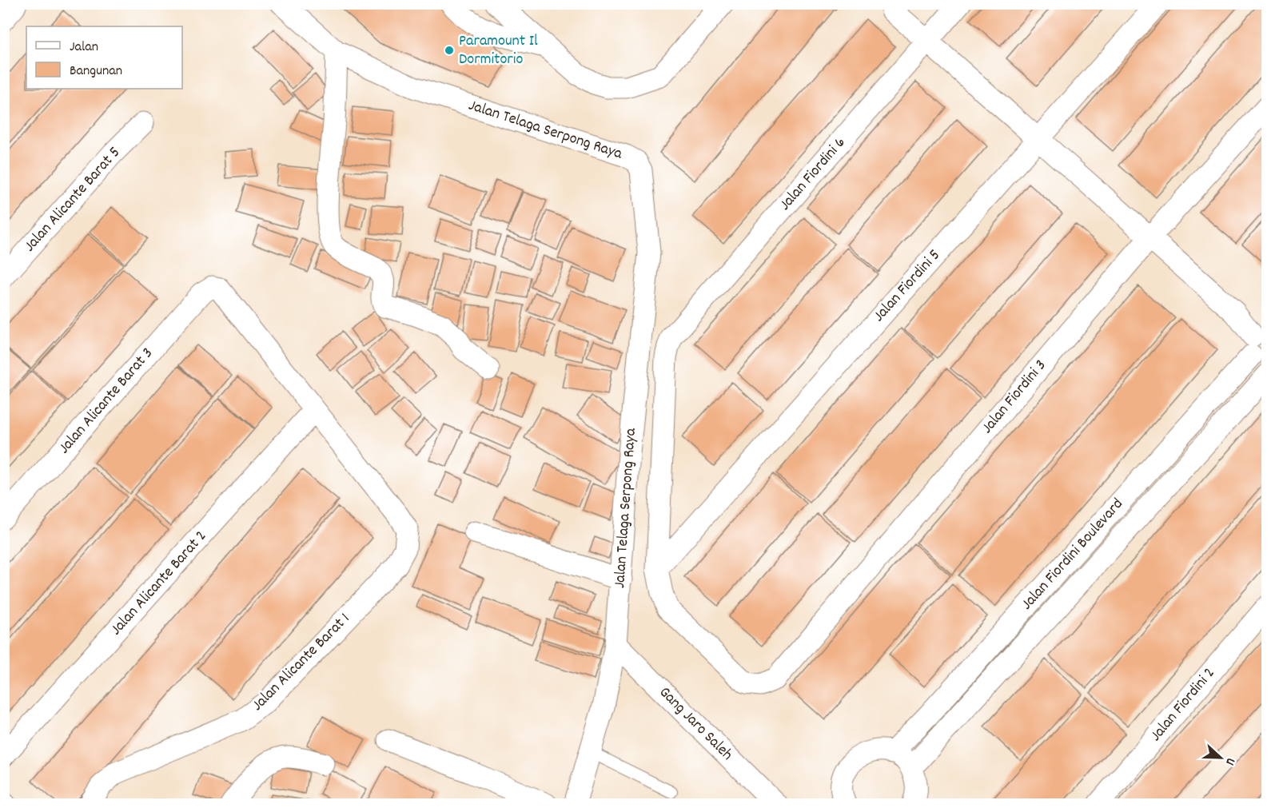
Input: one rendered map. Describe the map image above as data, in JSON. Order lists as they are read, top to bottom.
{
  "streets": {
    "street": [
      "Jalan Telaga Serpong Raya",
      "Jalan Fiordini 6",
      "Jalan Alicante Barat 5",
      "Jalan Fiordini 5",
      "Jalan Fiordini 3",
      "Jalan Alicante Barat 3",
      "Jalan Fiordini Boulevard",
      "Jalan Alicante Barat 2",
      "Jalan Alicante Barat 1",
      "Jalan Fiordini 2",
      "Gang Jaro Saleh"
    ]
  },
  "crossings": [
    ["Jalan Telaga Serpong Raya", "Gang Jaro Saleh"],
    ["Jalan Fiordini 6", "Jalan Fiordini 5"],
    ["Jalan Fiordini 6", "Jalan Fiordini 3"],
    ["Jalan Fiordini 5", "Jalan Fiordini 3"],
    ["Jalan Alicante Barat 3", "Jalan Alicante Barat 2"],
    ["Jalan Alicante Barat 3", "Jalan Alicante Barat 1"],
    ["Jalan Alicante Barat 2", "Jalan Alicante Barat 1"]
  ],
  "places": ["Paramount Il Dormitorio"],
  "legend": ["Jalan", "Bangunan"],
  "north": "right"
}
